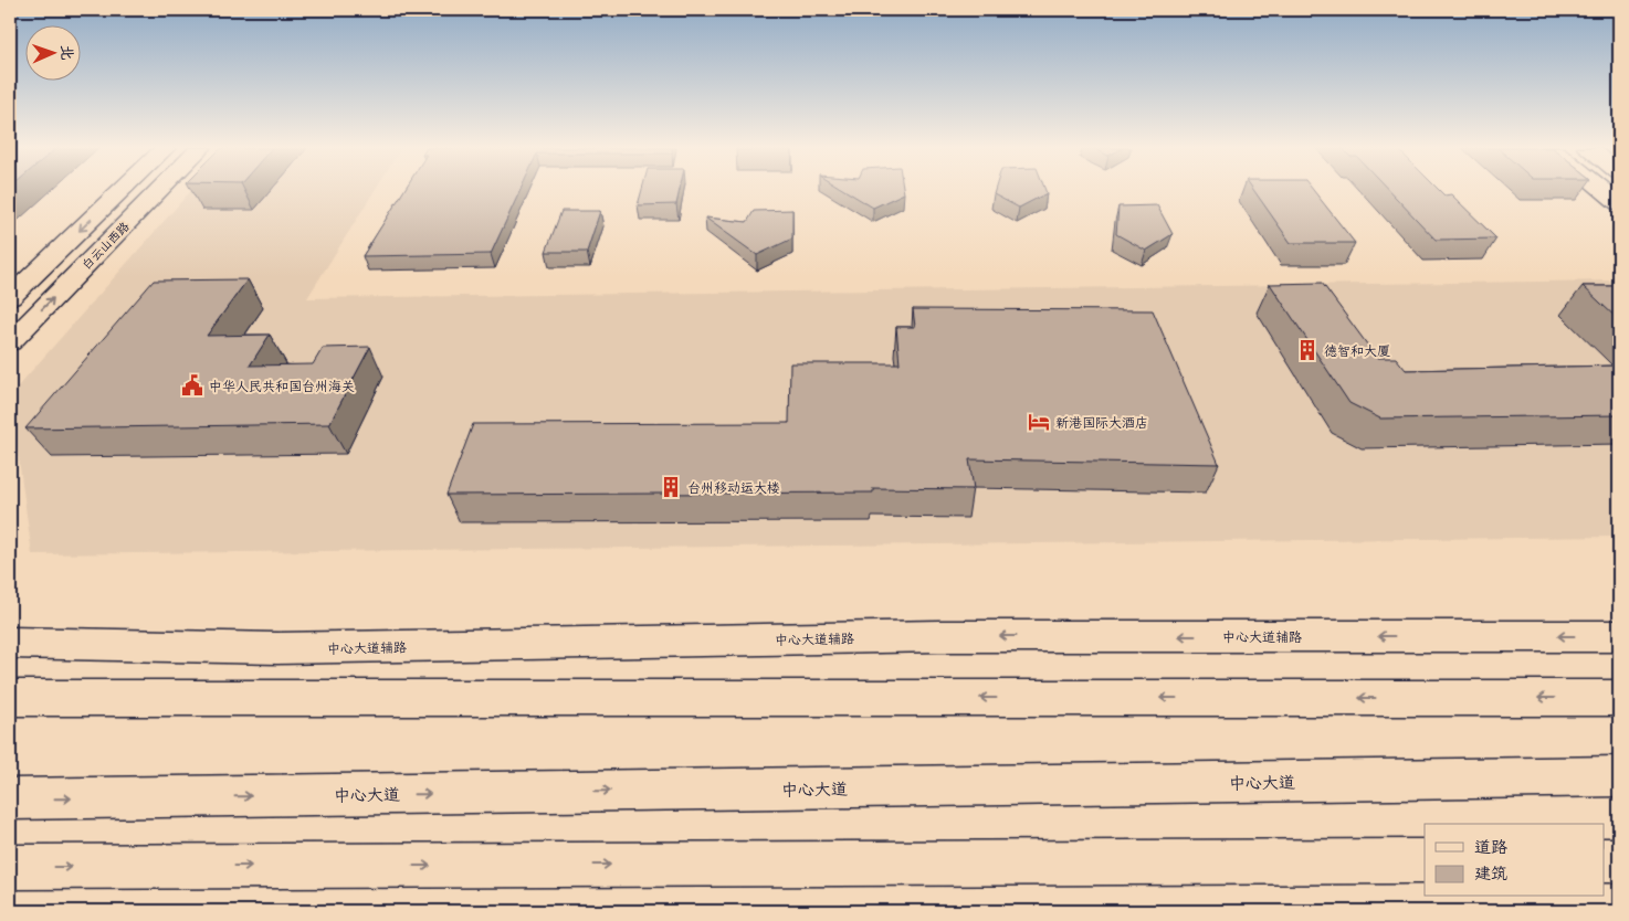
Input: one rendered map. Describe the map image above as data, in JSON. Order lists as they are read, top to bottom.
{
  "streets": {
    "main road": ["白云山西路", "中心大道辅路", "中心大道"]
  },
  "places": {
    "building": ["德智和大厦", "台州移动运大楼"],
    "public building": ["中华人民共和国台州海关"],
    "hotel": ["新港国际大酒店"]
  },
  "legend": ["道路", "建筑"],
  "north": "right"
}
